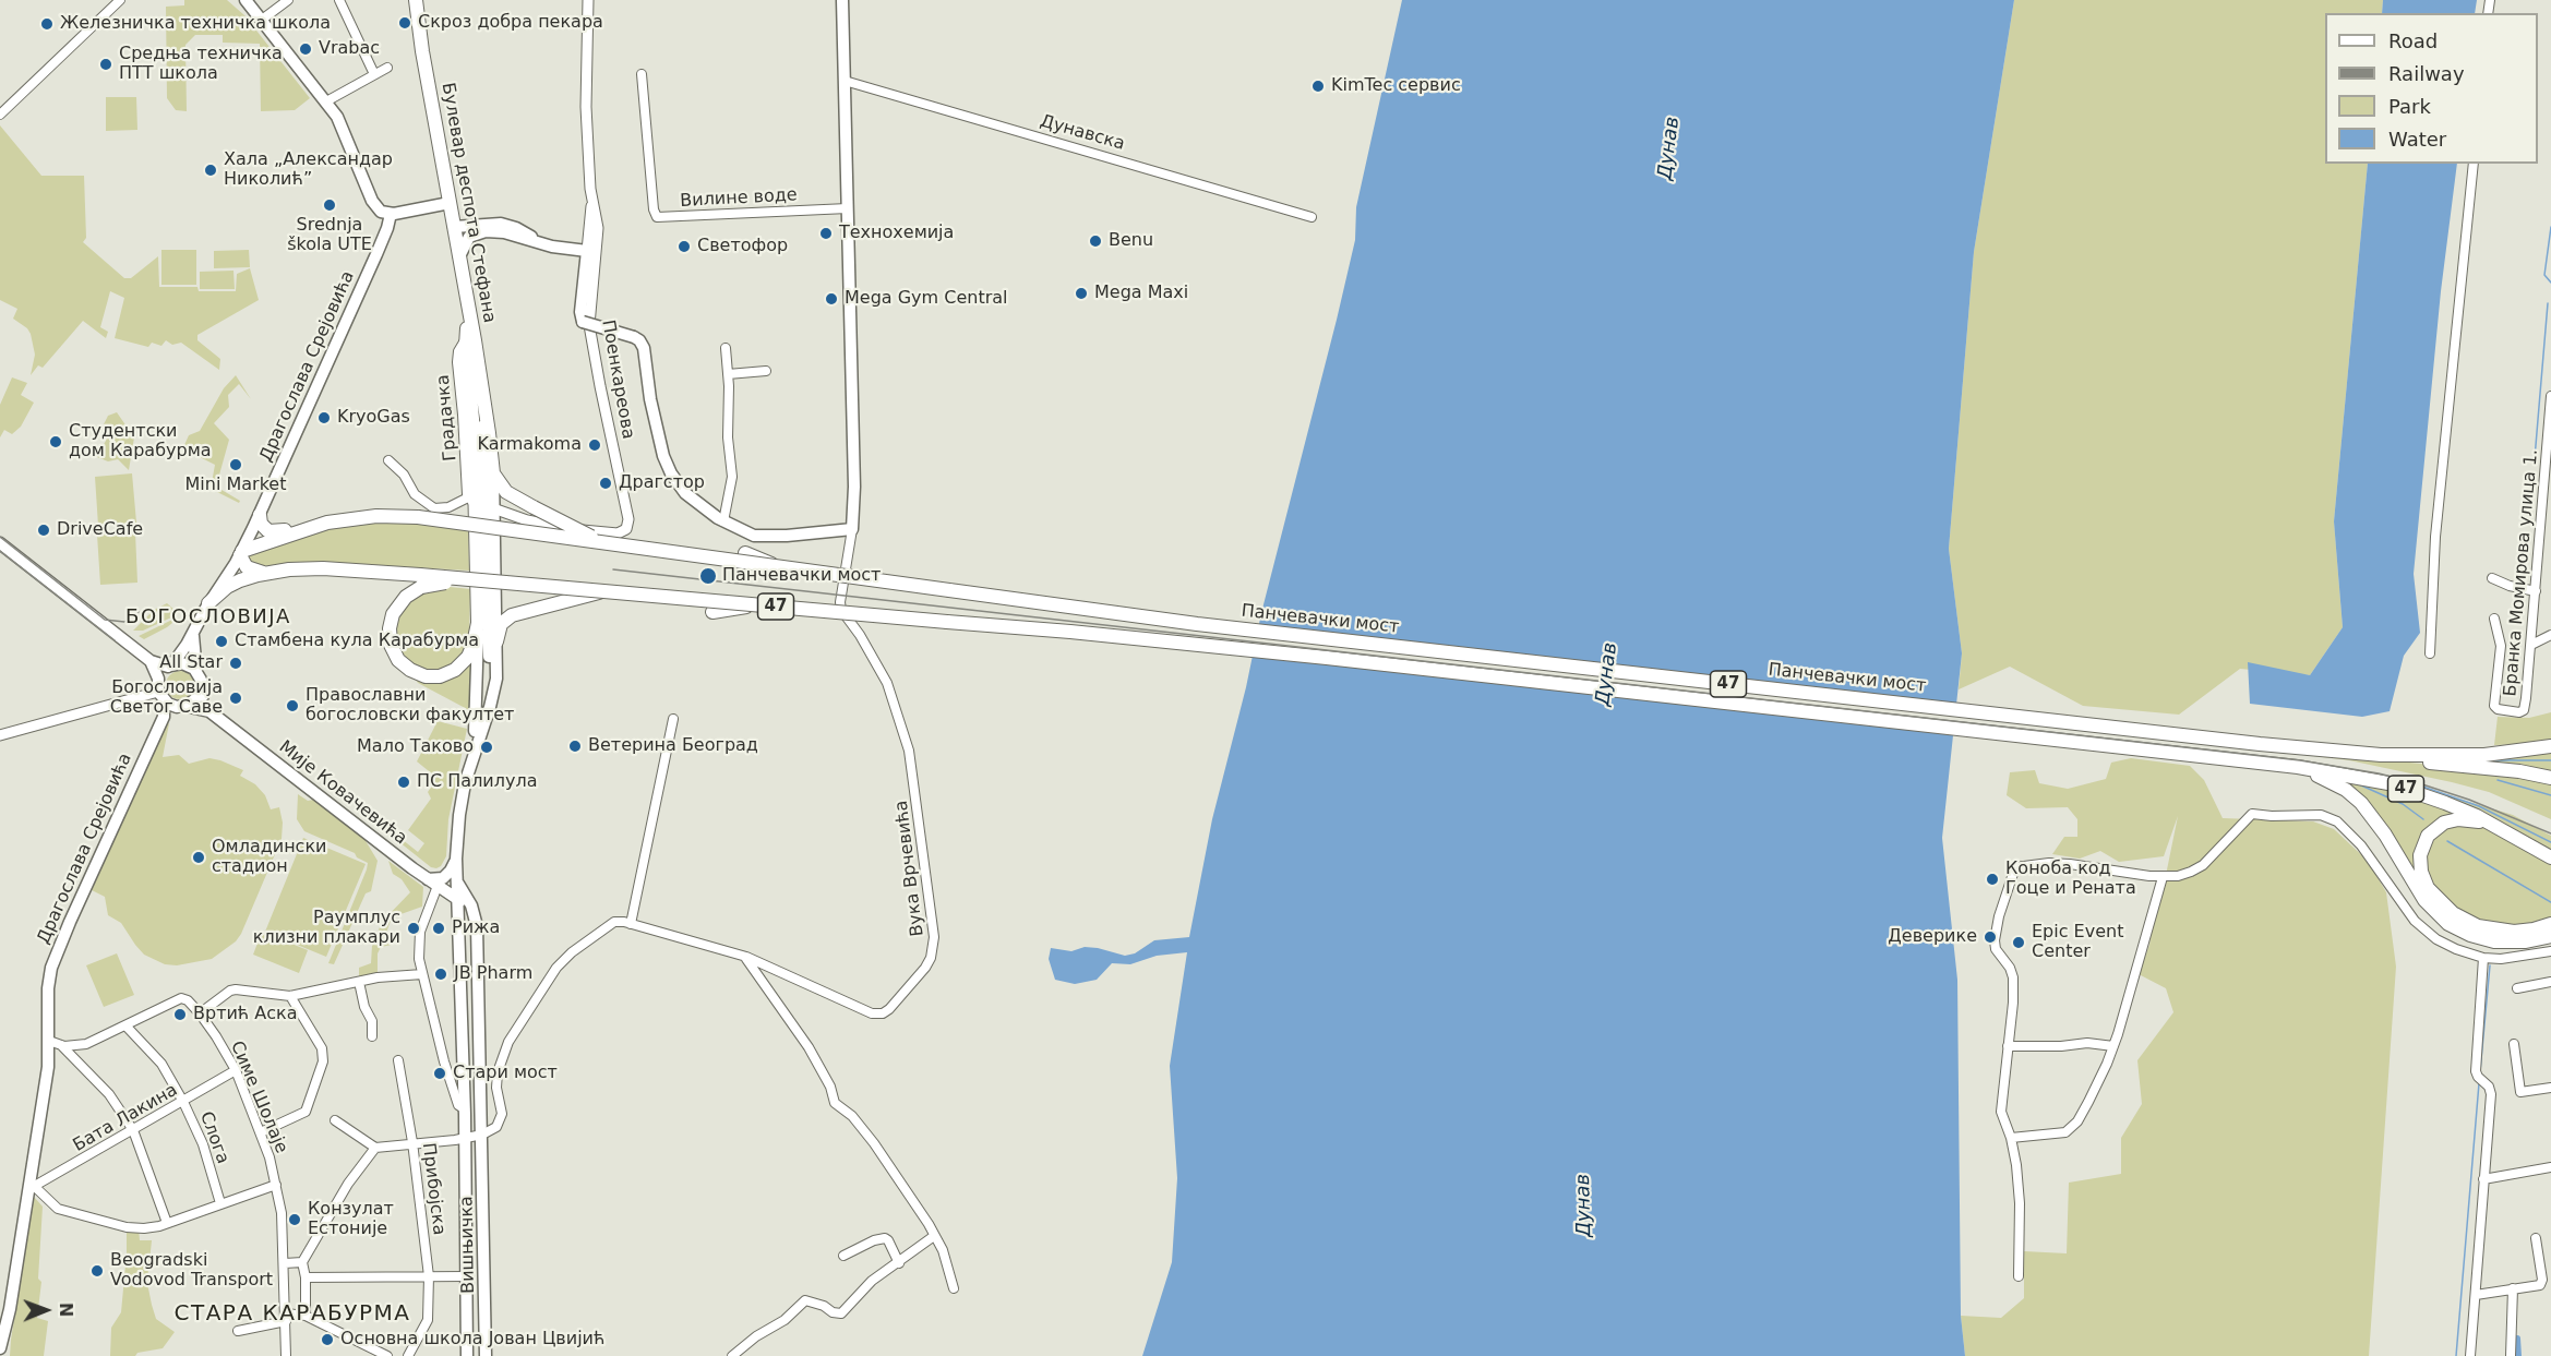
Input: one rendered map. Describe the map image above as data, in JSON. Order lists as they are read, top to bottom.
{
  "streets": {
    "main road": [
      "Булевар деспота Стефана",
      "Драгослава Срејовића",
      "Поенкареова",
      "47",
      "Панчевачки мост",
      "Мије Ковачевића",
      "Вишњичка"
    ],
    "street": [
      "Дунавска",
      "Вилине воде",
      "Бранка Момирова улица 1.",
      "Вука Врчевића",
      "Симе Шолаје",
      "Бата Лакина",
      "Слога",
      "Прибојска"
    ]
  },
  "crossings": [
    ["Булевар деспота Стефана", "Мије Ковачевића"],
    ["Булевар деспота Стефана", "Вука Врчевића"],
    ["Булевар деспота Стефана", "Вишњичка"],
    ["Драгослава Срејовића", "47"],
    ["Драгослава Срејовића", "Мије Ковачевића"],
    ["Драгослава Срејовића", "Бата Лакина"],
    ["47", "Панчевачки мост"],
    ["Вука Врчевића", "Вишњичка"],
    ["Симе Шолаје", "Бата Лакина"],
    ["Бата Лакина", "Слога"]
  ],
  "districts": ["БОГОСЛОВИЈА", "СТАРА КАРАБУРМА"],
  "water": ["Дунав"],
  "places": [
    "Скроз добра пекара",
    "Железничка техничка школа",
    "Vrabac",
    "Средња техничка ПТТ школа",
    "KimTec сервис",
    "Хала „Александар Николић”",
    "Srednja škola UTE",
    "Технохемија",
    "Benu",
    "Светофор",
    "Mega Maxi",
    "Mega Gym Central",
    "KryoGas",
    "Студентски дом Карабурма",
    "Karmakoma",
    "Mini Market",
    "Драгстор",
    "DriveCafe",
    "Панчевачки мост",
    "Стамбена кула Карабурма",
    "All Star",
    "Богословија Светог Саве",
    "Православни богословски факултет",
    "Ветерина Београд",
    "Мало Таково",
    "ПС Палилула",
    "Омладински стадион",
    "Коноба код Гоце и Рената",
    "Раумплус клизни плакари",
    "Рижа",
    "Деверике",
    "Epic Event Center",
    "JB Pharm",
    "Вртић Аска",
    "Стари мост",
    "Конзулат Естоније",
    "Beogradski Vodovod Transport",
    "Основна школа Јован Цвијић"
  ],
  "legend": [
    "Road",
    "Railway",
    "Park",
    "Water"
  ],
  "north": "right"
}
